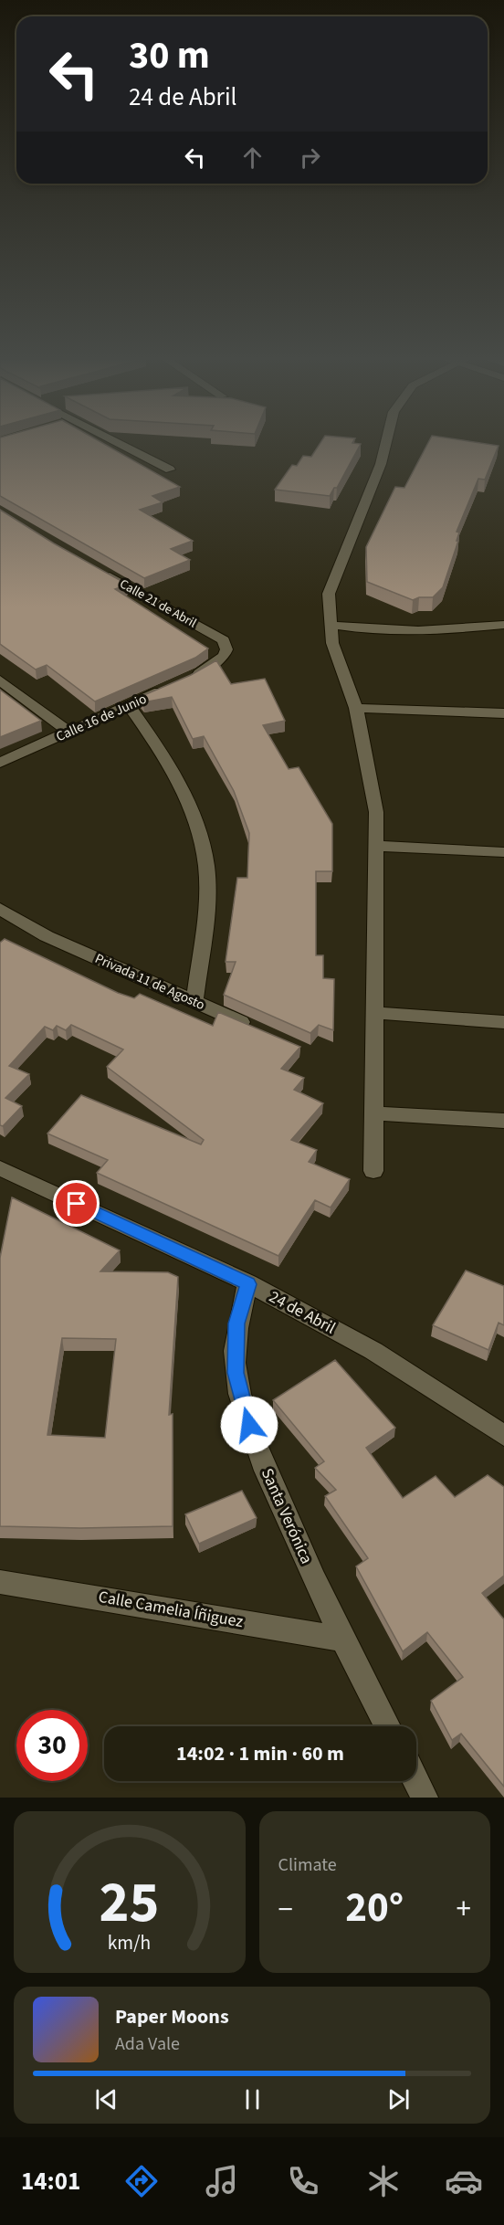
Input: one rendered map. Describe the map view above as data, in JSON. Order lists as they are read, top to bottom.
{
  "streets": {
    "street": [
      "Calle 21 de Abril",
      "Calle 16 de Junio",
      "Privada 11 de Agosto",
      "24 de Abril",
      "Santa Verónica",
      "Calle Camelia Íñiguez"
    ]
  },
  "crossings": [
    ["Calle 21 de Abril", "Calle 16 de Junio"],
    ["24 de Abril", "Santa Verónica"],
    ["Santa Verónica", "Calle Camelia Íñiguez"]
  ],
  "page": {
    "turn": ["30 m", "24 de Abril"],
    "limit": "30",
    "trip": "14:02 · 1 min · 60 m",
    "tile": "Climate",
    "heat": ["−", "20°", "+"],
    "song": ["Paper Moons", "Ada Vale"],
    "tabs": "14:01",
    "gauge": ["25", "km/h"]
  }
}
